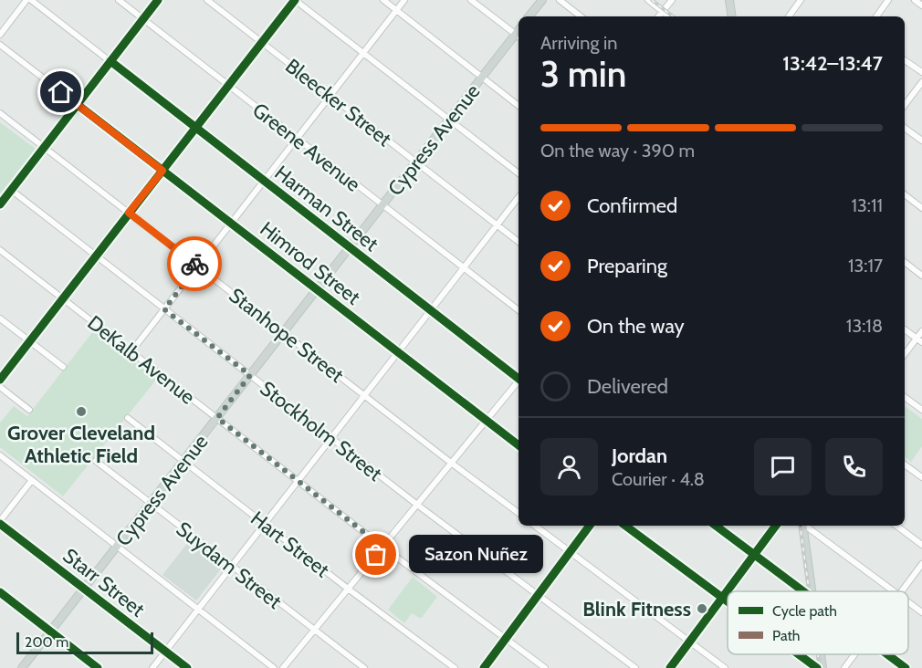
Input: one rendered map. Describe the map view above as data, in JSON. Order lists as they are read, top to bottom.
{
  "streets": {
    "main road": ["Cypress Avenue"],
    "street": [
      "Bleecker Street",
      "Greene Avenue",
      "Harman Street",
      "Himrod Street",
      "Stanhope Street",
      "DeKalb Avenue",
      "Stockholm Street",
      "Hart Street",
      "Suydam Street",
      "Starr Street"
    ]
  },
  "crossings": [
    ["Bleecker Street", "Cypress Avenue"],
    ["Cypress Avenue", "Greene Avenue"],
    ["Cypress Avenue", "Harman Street"],
    ["Cypress Avenue", "Himrod Street"],
    ["Cypress Avenue", "Stanhope Street"],
    ["Cypress Avenue", "DeKalb Avenue"],
    ["Cypress Avenue", "Stockholm Street"],
    ["Cypress Avenue", "Hart Street"],
    ["Cypress Avenue", "Suydam Street"],
    ["Cypress Avenue", "Starr Street"]
  ],
  "places": ["Grover Cleveland Athletic Field", "Sazon Nuñez", "Blink Fitness"],
  "legend": ["Cycle path", "Path"],
  "scale_bar": "200 m",
  "page": {
    "heading": ["3 min", "Arriving in", "13:42–13:47"],
    "panel": ["Jordan", "Courier · 4.8"],
    "bar": "On the way · 390 m",
    "list": [
      ["Confirmed", "13:11"],
      ["Preparing", "13:17"],
      ["On the way", "13:18"],
      "Delivered"
    ],
    "bubble": "Sazon Nuñez",
    "scale": "200 m"
  }
}
